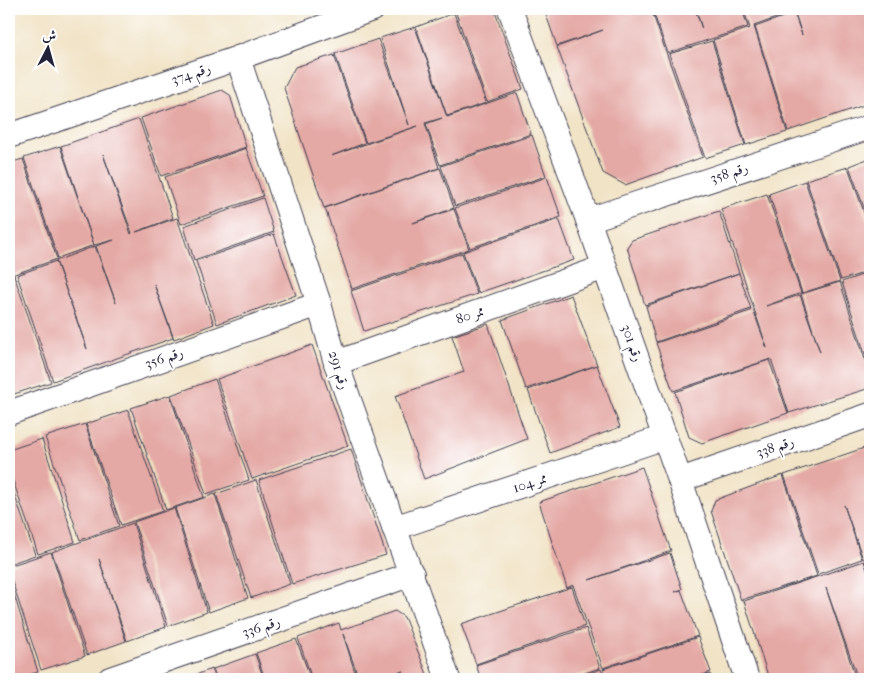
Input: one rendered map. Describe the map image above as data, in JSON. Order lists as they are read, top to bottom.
{
  "streets": {
    "street": [
      "رقم 374",
      "رقم 358",
      "ممر 80",
      "رقم 301",
      "رقم 356",
      "رقم 291",
      "رقم 338",
      "ممر 104",
      "رقم 336"
    ]
  },
  "crossings": [
    ["رقم 374", "رقم 291"],
    ["رقم 358", "رقم 301"],
    ["ممر 80", "رقم 301"],
    ["ممر 80", "رقم 291"],
    ["رقم 301", "رقم 338"],
    ["رقم 301", "ممر 104"],
    ["رقم 356", "رقم 291"],
    ["رقم 291", "ممر 104"],
    ["رقم 291", "رقم 336"]
  ],
  "north": "top"
}
